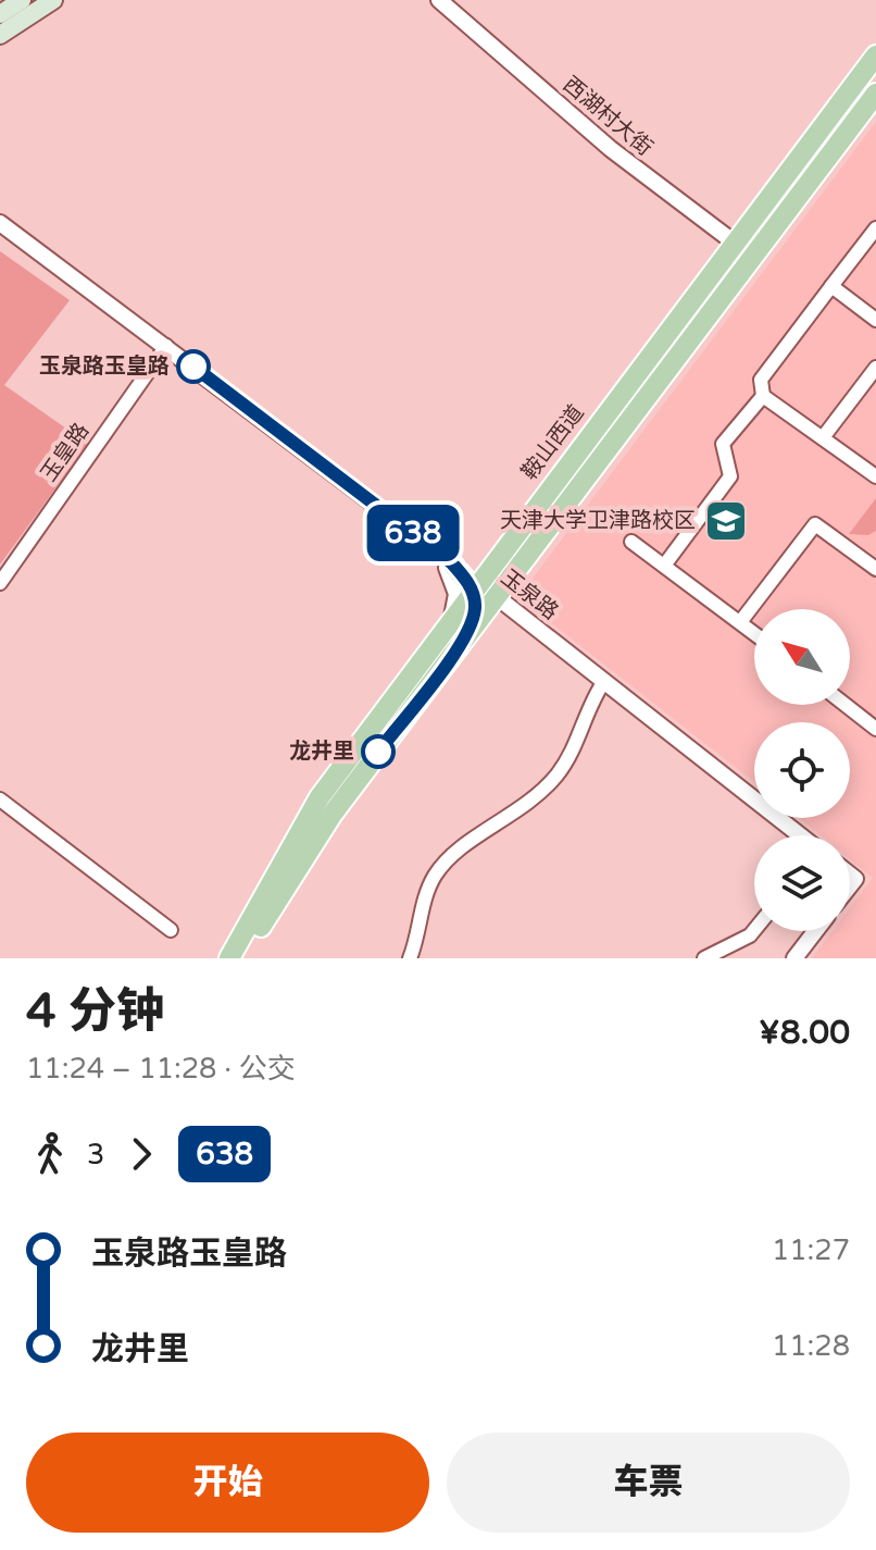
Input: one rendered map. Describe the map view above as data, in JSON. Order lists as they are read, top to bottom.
{
  "streets": {
    "main road": ["鞍山西道"],
    "street": ["西湖村大街", "玉皇路", "玉泉路"]
  },
  "crossings": [
    ["西湖村大街", "鞍山西道"],
    ["鞍山西道", "玉泉路"]
  ],
  "places": {
    "other": ["玉泉路玉皇路", "龙井里"],
    "school or university": ["天津大学卫津路校区"]
  },
  "lines": ["bus line 638"],
  "north": "top left",
  "page": {
    "on_map": "638",
    "heading": ["4 分钟", "11:24 – 11:28 · 公交", "¥8.00"],
    "legs": ["3", "638"],
    "list": [
      {
        "name": "玉泉路玉皇路",
        "value": "11:27"
      },
      {
        "name": "龙井里",
        "value": "11:28"
      }
    ],
    "buttons": ["开始", "车票"]
  }
}
